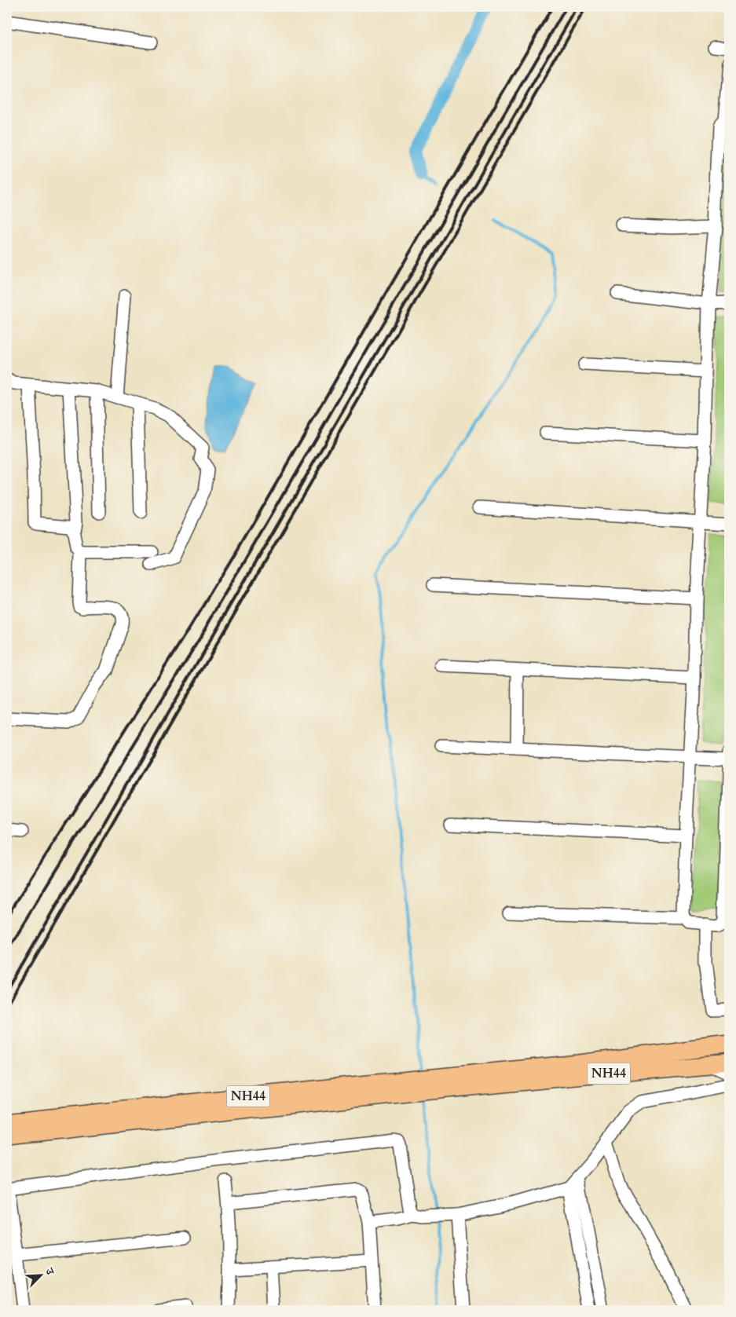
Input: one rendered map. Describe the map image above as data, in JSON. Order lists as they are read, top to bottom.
{
  "streets": {
    "highway": ["NH44"]
  },
  "north": "top right"
}
